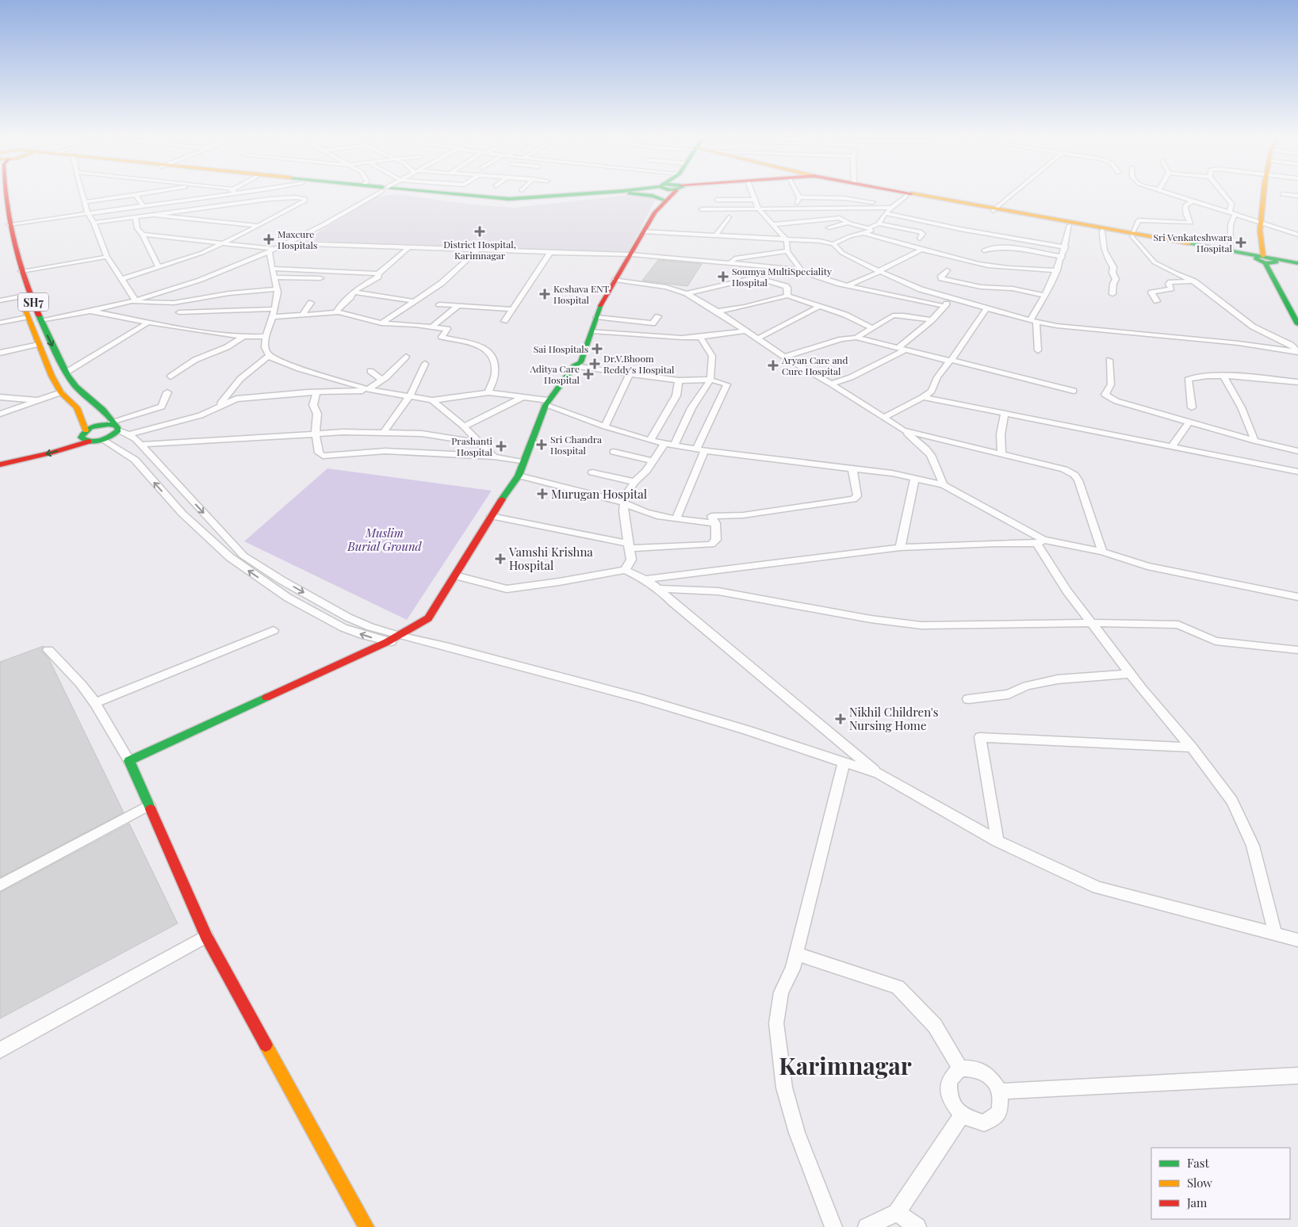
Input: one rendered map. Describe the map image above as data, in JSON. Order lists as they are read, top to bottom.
{
  "streets": {
    "main road": ["SH7"]
  },
  "districts": ["Karimnagar"],
  "parks": ["Muslim Burial Ground"],
  "places": {
    "health": [
      "District Hospital, Karimnagar",
      "Maxcure Hospitals",
      "Sri Venkateshwara Hospital",
      "Soumya MultiSpeciality Hospital",
      "Keshava ENT Hospital",
      "Sai Hospitals",
      "Dr.V.Bhoom Reddy's Hospital",
      "Aryan Care and Cure Hospital",
      "Aditya Care Hospital",
      "Sri Chandra Hospital",
      "Prashanti Hospital",
      "Murugan Hospital",
      "Vamshi Krishna Hospital",
      "Nikhil Children's Nursing Home"
    ]
  },
  "legend": ["Fast", "Slow", "Jam"]
}
